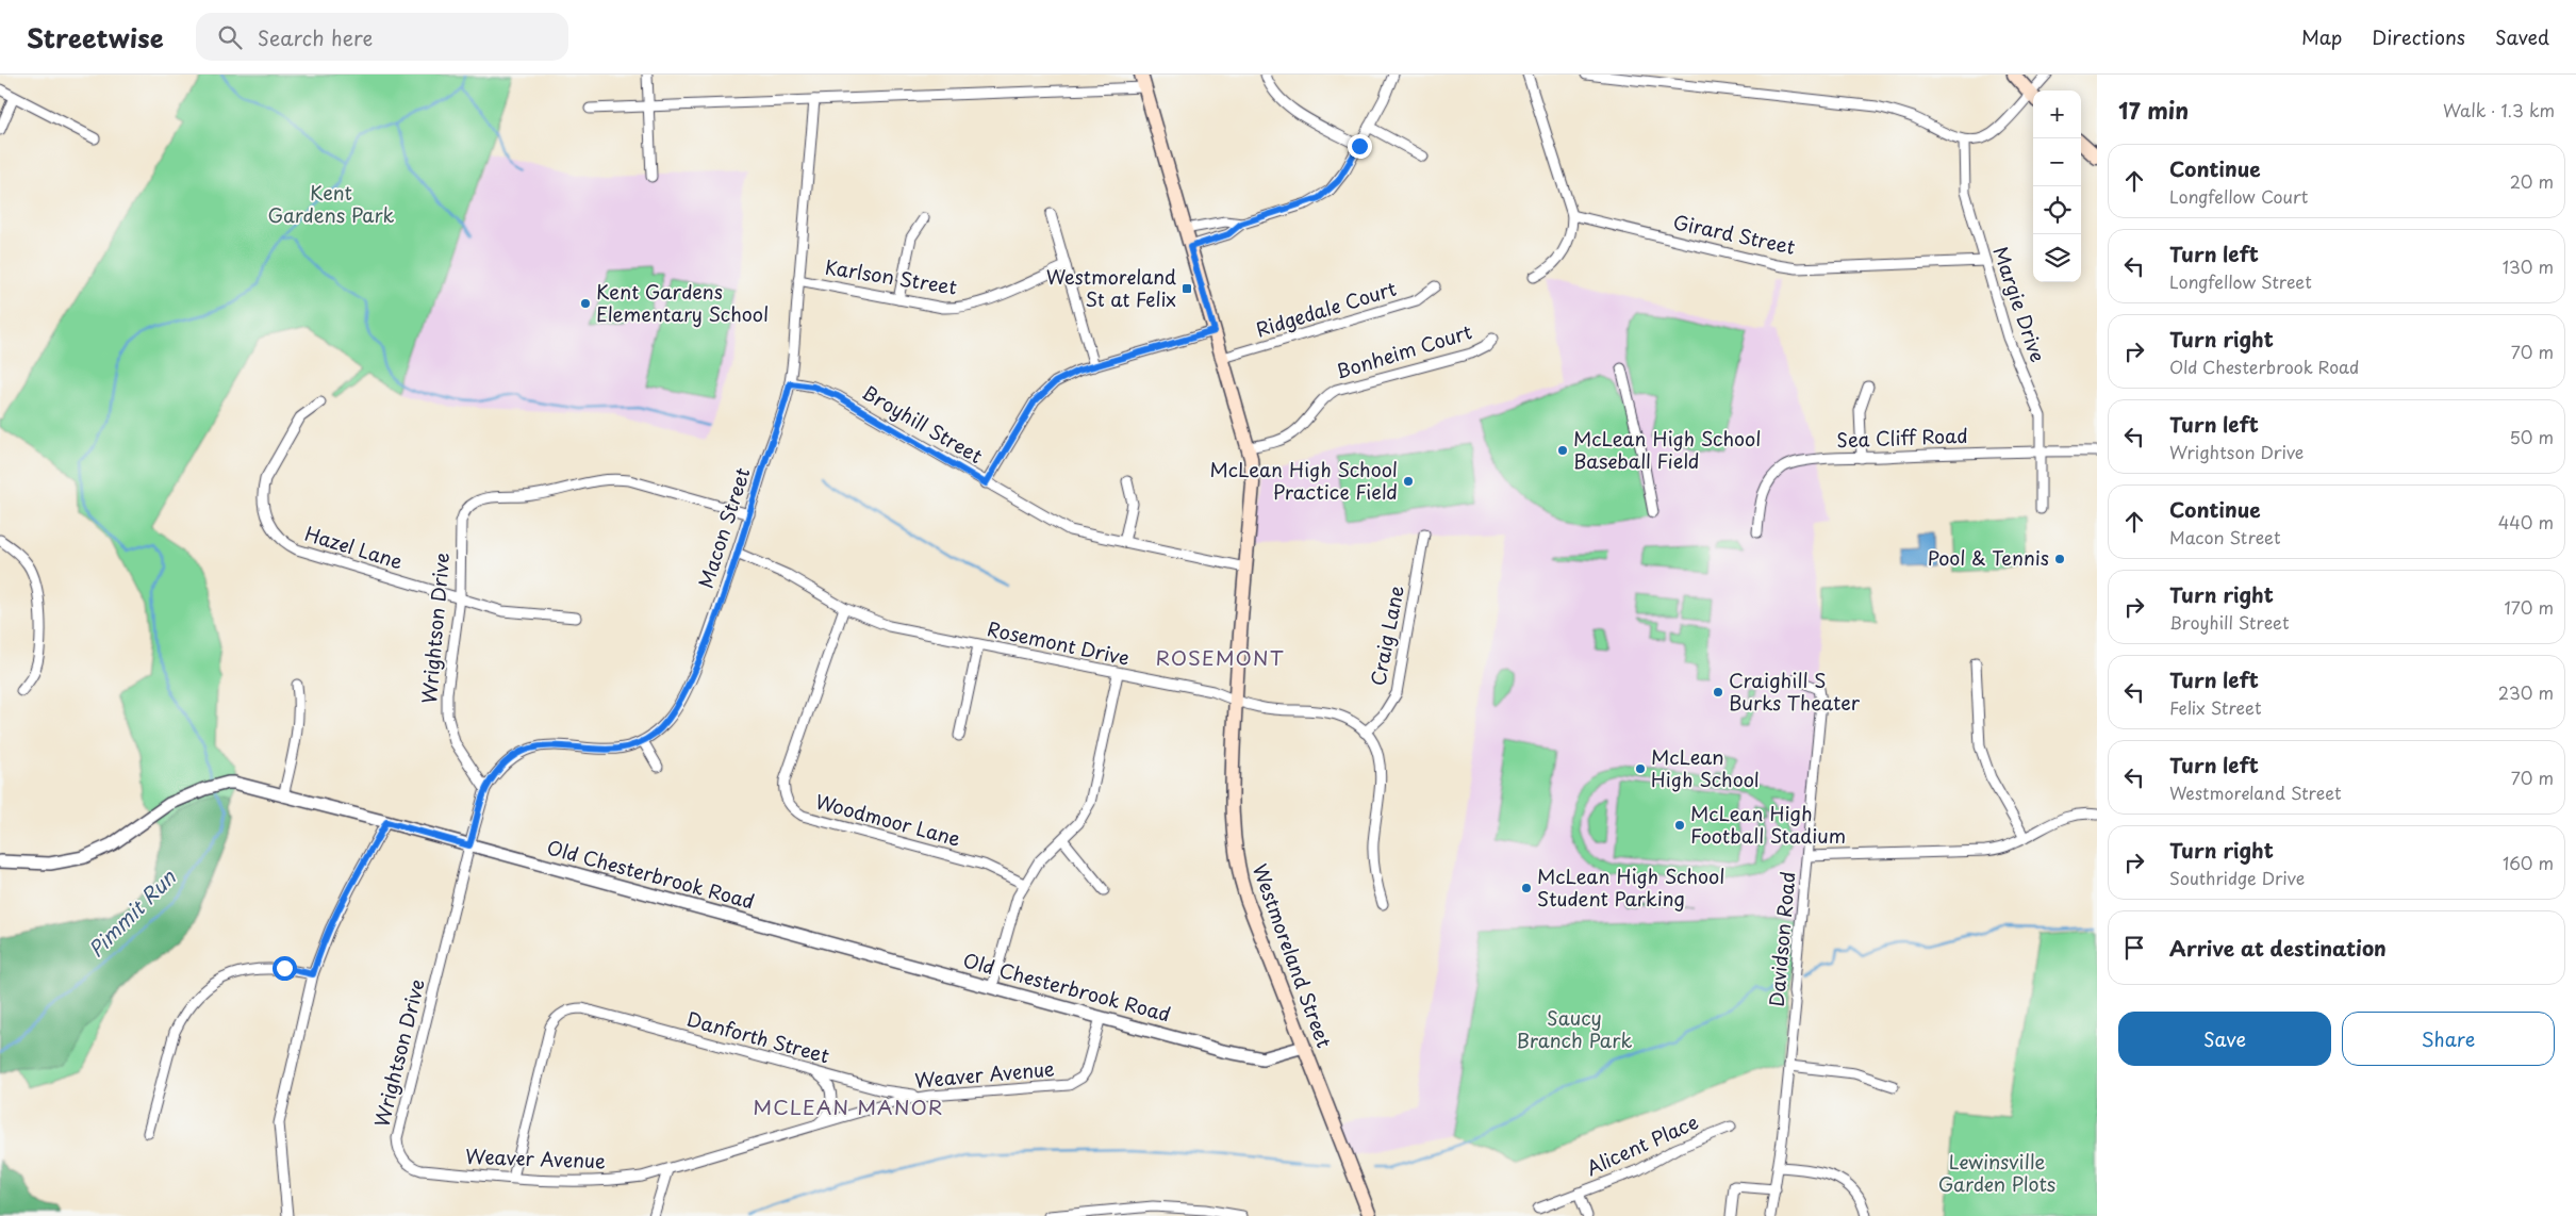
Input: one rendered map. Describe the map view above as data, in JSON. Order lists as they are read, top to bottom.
{
  "streets": {
    "main road": ["Westmoreland Street"],
    "street": [
      "Girard Street",
      "Karlson Street",
      "Margie Drive",
      "Ridgedale Court",
      "Bonheim Court",
      "Broyhill Street",
      "Sea Cliff Road",
      "Macon Street",
      "Hazel Lane",
      "Wrightson Drive",
      "Craig Lane",
      "Rosemont Drive",
      "Woodmoor Lane",
      "Old Chesterbrook Road",
      "Davidson Road",
      "Danforth Street",
      "Weaver Avenue",
      "Alicent Place"
    ]
  },
  "crossings": [
    ["Girard Street", "Margie Drive"],
    ["Karlson Street", "Macon Street"],
    ["Margie Drive", "Sea Cliff Road"],
    ["Ridgedale Court", "Westmoreland Street"],
    ["Bonheim Court", "Westmoreland Street"],
    ["Broyhill Street", "Macon Street"],
    ["Broyhill Street", "Westmoreland Street"],
    ["Macon Street", "Wrightson Drive"],
    ["Macon Street", "Rosemont Drive"],
    ["Hazel Lane", "Wrightson Drive"],
    ["Wrightson Drive", "Old Chesterbrook Road"],
    ["Wrightson Drive", "Weaver Avenue"],
    ["Craig Lane", "Rosemont Drive"],
    ["Rosemont Drive", "Woodmoor Lane"],
    ["Rosemont Drive", "Westmoreland Street"],
    ["Old Chesterbrook Road", "Westmoreland Street"],
    ["Old Chesterbrook Road", "Weaver Avenue"],
    ["Danforth Street", "Weaver Avenue"]
  ],
  "districts": ["ROSEMONT", "MCLEAN MANOR"],
  "water": ["Pimmit Run"],
  "parks": ["Kent Gardens Park", "Saucy Branch Park", "Lewinsville Garden Plots"],
  "places": {
    "transit": ["Westmoreland St at Felix"],
    "other": [
      "Kent Gardens Elementary School",
      "McLean High School Baseball Field",
      "McLean High School Practice Field",
      "Pool & Tennis",
      "Craighill S Burks Theater",
      "McLean High School",
      "McLean High Football Stadium",
      "McLean High School Student Parking"
    ]
  },
  "page": {
    "header": "Streetwise",
    "search": "Search here",
    "nav": ["Map", "Directions", "Saved"],
    "heading": ["17 min", "Walk · 1.3 km"],
    "map_buttons": ["+", "−"],
    "list": [
      ["Continue", "Longfellow Court", "20 m"],
      ["Turn left", "Longfellow Street", "130 m"],
      ["Turn right", "Old Chesterbrook Road", "70 m"],
      ["Turn left", "Wrightson Drive", "50 m"],
      ["Continue", "Macon Street", "440 m"],
      ["Turn right", "Broyhill Street", "170 m"],
      ["Turn left", "Felix Street", "230 m"],
      ["Turn left", "Westmoreland Street", "70 m"],
      ["Turn right", "Southridge Drive", "160 m"],
      "Arrive at destination"
    ],
    "buttons": ["Save", "Share"]
  }
}
